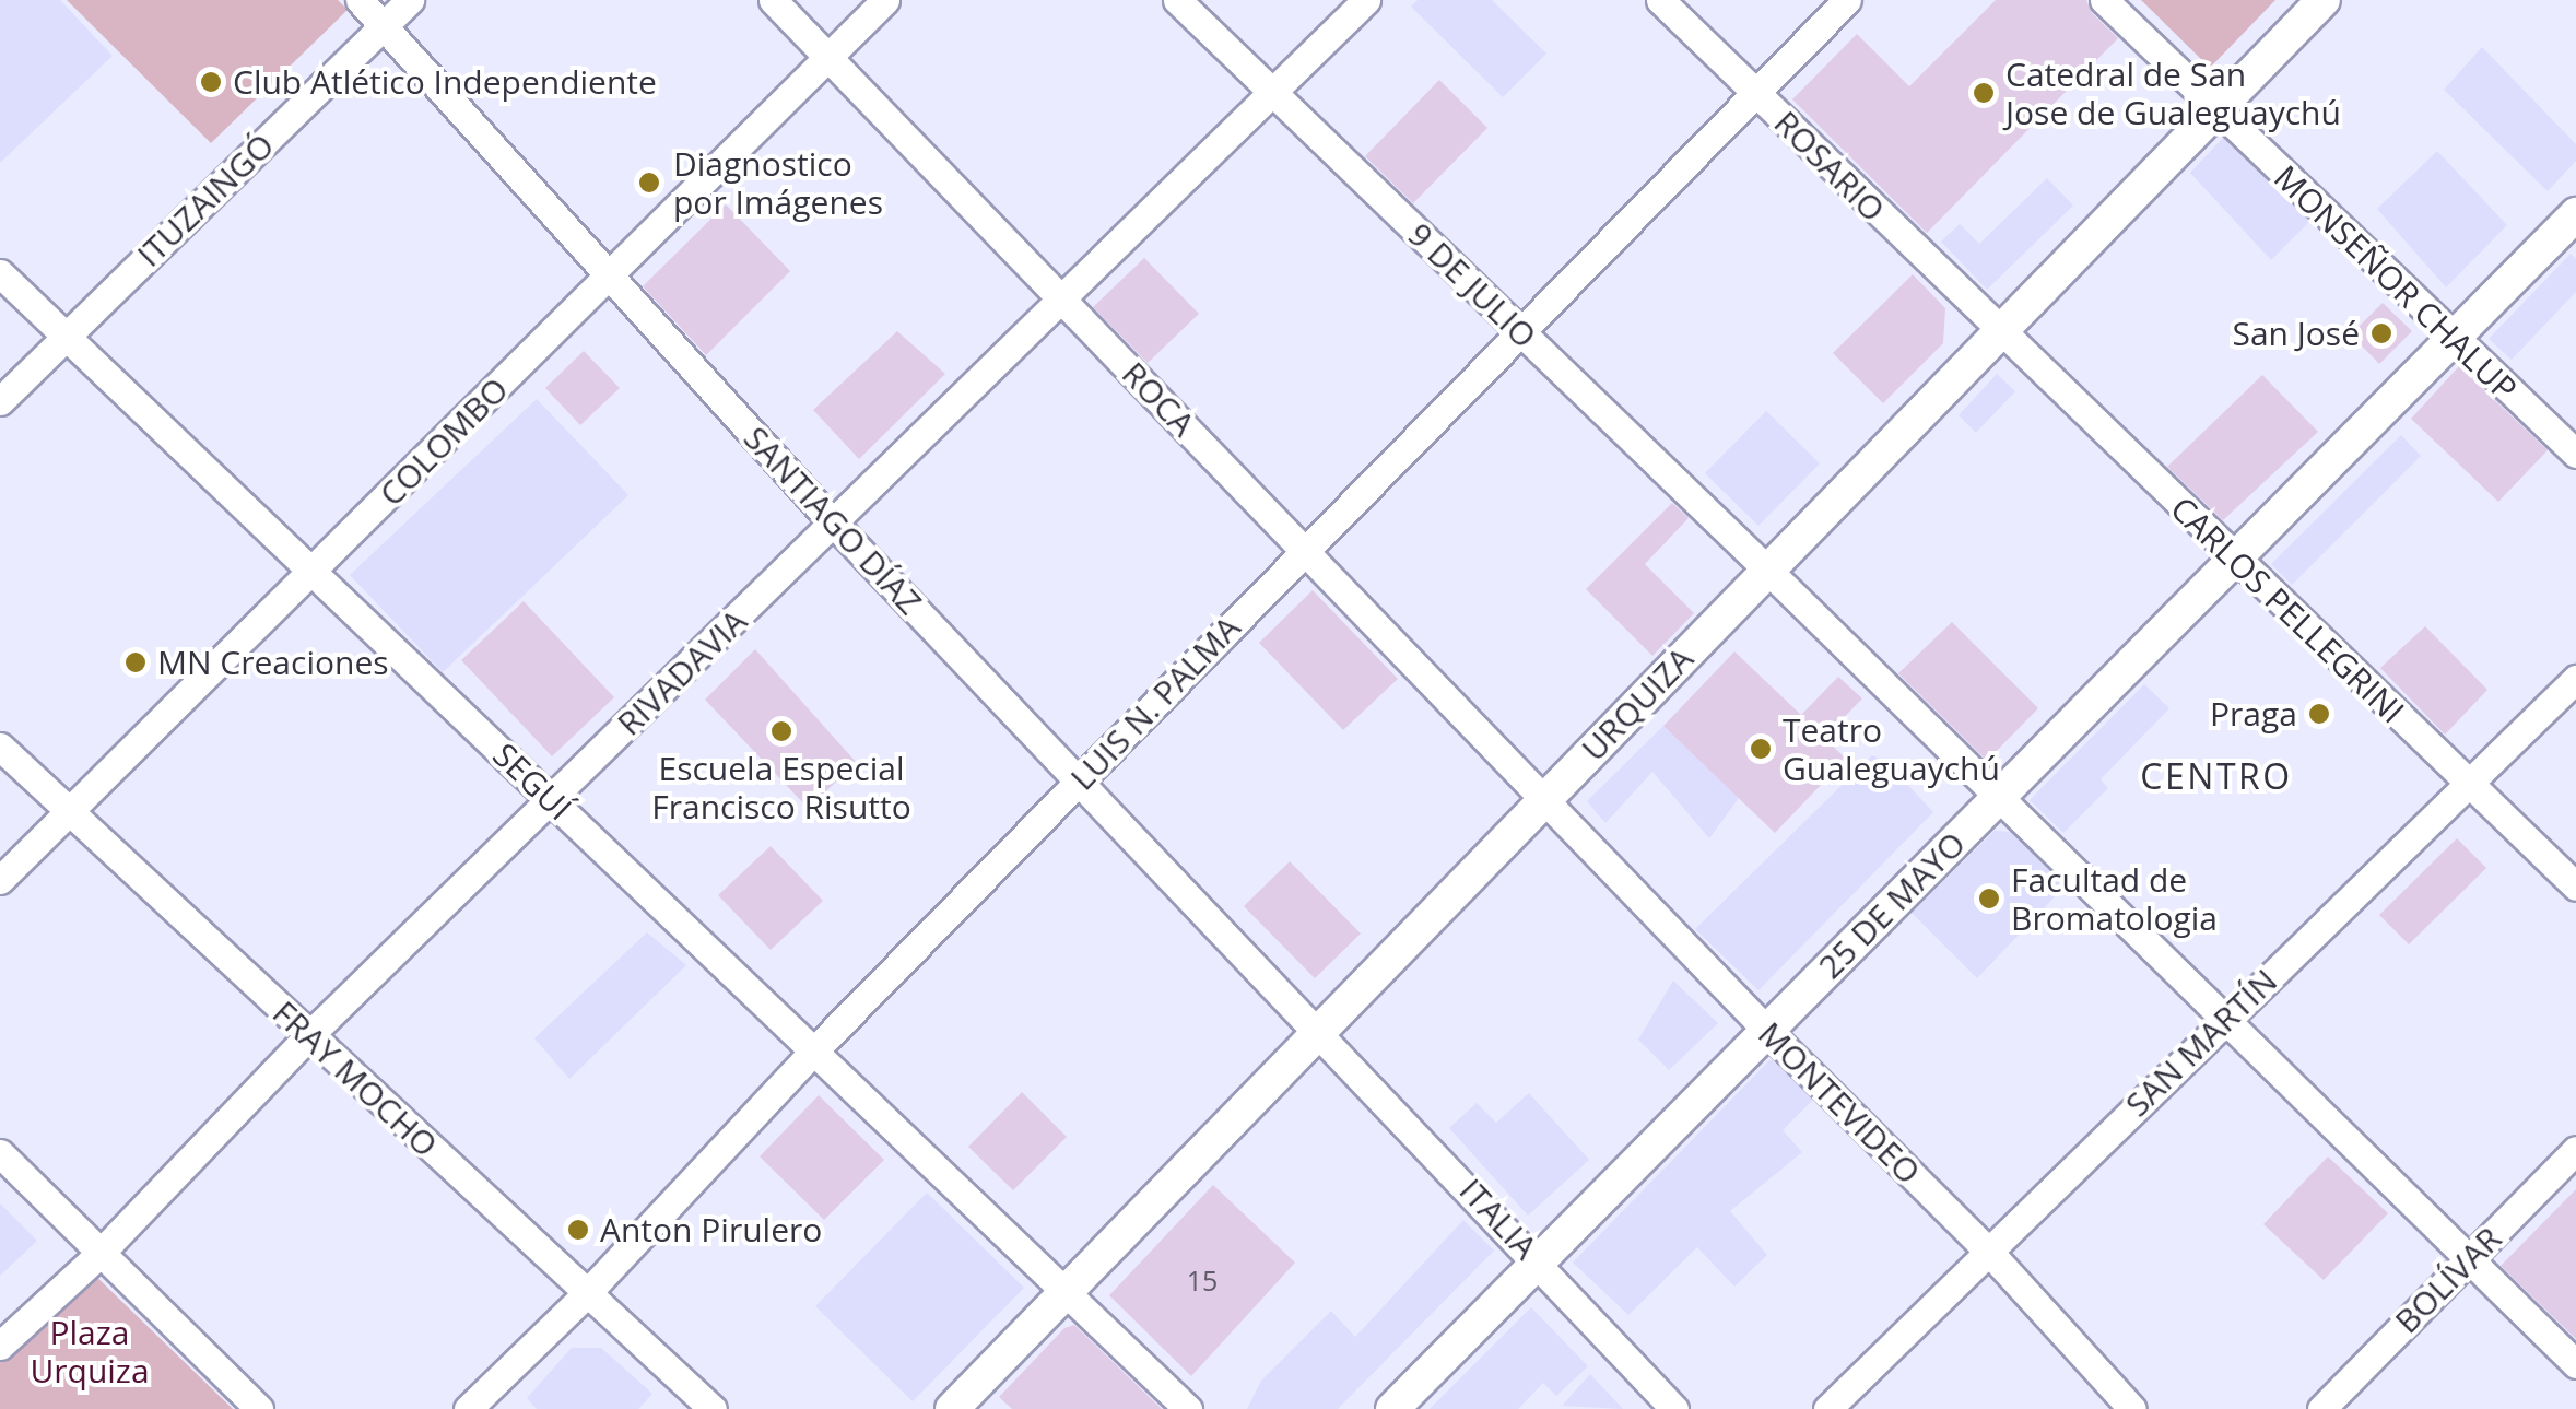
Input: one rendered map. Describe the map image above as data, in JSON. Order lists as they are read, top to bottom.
{
  "streets": {
    "street": [
      "ROSARIO",
      "ITUZAINGÓ",
      "MONSEÑOR CHALUP",
      "9 DE JULIO",
      "ROCA",
      "COLOMBO",
      "SANTIAGO DÍAZ",
      "CARLOS PELLEGRINI",
      "RIVADAVIA",
      "LUIS N. PALMA",
      "URQUIZA",
      "SEGUÍ",
      "25 DE MAYO",
      "SAN MARTÍN",
      "FRAY MOCHO",
      "MONTEVIDEO",
      "ITALIA",
      "BOLÍVAR"
    ]
  },
  "crossings": [
    ["ROSARIO", "CARLOS PELLEGRINI"],
    ["ROSARIO", "LUIS N. PALMA"],
    ["ROSARIO", "URQUIZA"],
    ["ITUZAINGÓ", "SANTIAGO DÍAZ"],
    ["ITUZAINGÓ", "SEGUÍ"],
    ["MONSEÑOR CHALUP", "URQUIZA"],
    ["MONSEÑOR CHALUP", "25 DE MAYO"],
    ["9 DE JULIO", "RIVADAVIA"],
    ["9 DE JULIO", "LUIS N. PALMA"],
    ["9 DE JULIO", "URQUIZA"],
    ["9 DE JULIO", "25 DE MAYO"],
    ["9 DE JULIO", "SAN MARTÍN"],
    ["9 DE JULIO", "BOLÍVAR"],
    ["ROCA", "COLOMBO"],
    ["ROCA", "RIVADAVIA"],
    ["ROCA", "LUIS N. PALMA"],
    ["ROCA", "URQUIZA"],
    ["ROCA", "MONTEVIDEO"],
    ["COLOMBO", "SANTIAGO DÍAZ"],
    ["COLOMBO", "SEGUÍ"],
    ["COLOMBO", "FRAY MOCHO"],
    ["SANTIAGO DÍAZ", "RIVADAVIA"],
    ["SANTIAGO DÍAZ", "LUIS N. PALMA"],
    ["SANTIAGO DÍAZ", "URQUIZA"],
    ["SANTIAGO DÍAZ", "ITALIA"],
    ["CARLOS PELLEGRINI", "URQUIZA"],
    ["CARLOS PELLEGRINI", "25 DE MAYO"],
    ["CARLOS PELLEGRINI", "SAN MARTÍN"],
    ["RIVADAVIA", "SEGUÍ"],
    ["RIVADAVIA", "FRAY MOCHO"],
    ["LUIS N. PALMA", "SEGUÍ"],
    ["LUIS N. PALMA", "FRAY MOCHO"],
    ["URQUIZA", "SEGUÍ"],
    ["URQUIZA", "MONTEVIDEO"],
    ["URQUIZA", "ITALIA"],
    ["25 DE MAYO", "MONTEVIDEO"],
    ["25 DE MAYO", "ITALIA"],
    ["SAN MARTÍN", "MONTEVIDEO"]
  ],
  "districts": ["CENTRO"],
  "parks": ["Plaza Urquiza"],
  "places": [
    "Club Atlético Independiente",
    "Catedral de San Jose de Gualeguaychú",
    "Diagnostico por Imágenes",
    "San José",
    "MN Creaciones",
    "Praga",
    "Escuela Especial Francisco Risutto",
    "Teatro Gualeguaychú",
    "Facultad de Bromatologia",
    "Anton Pirulero"
  ],
  "house_numbers": ["15"]
}
